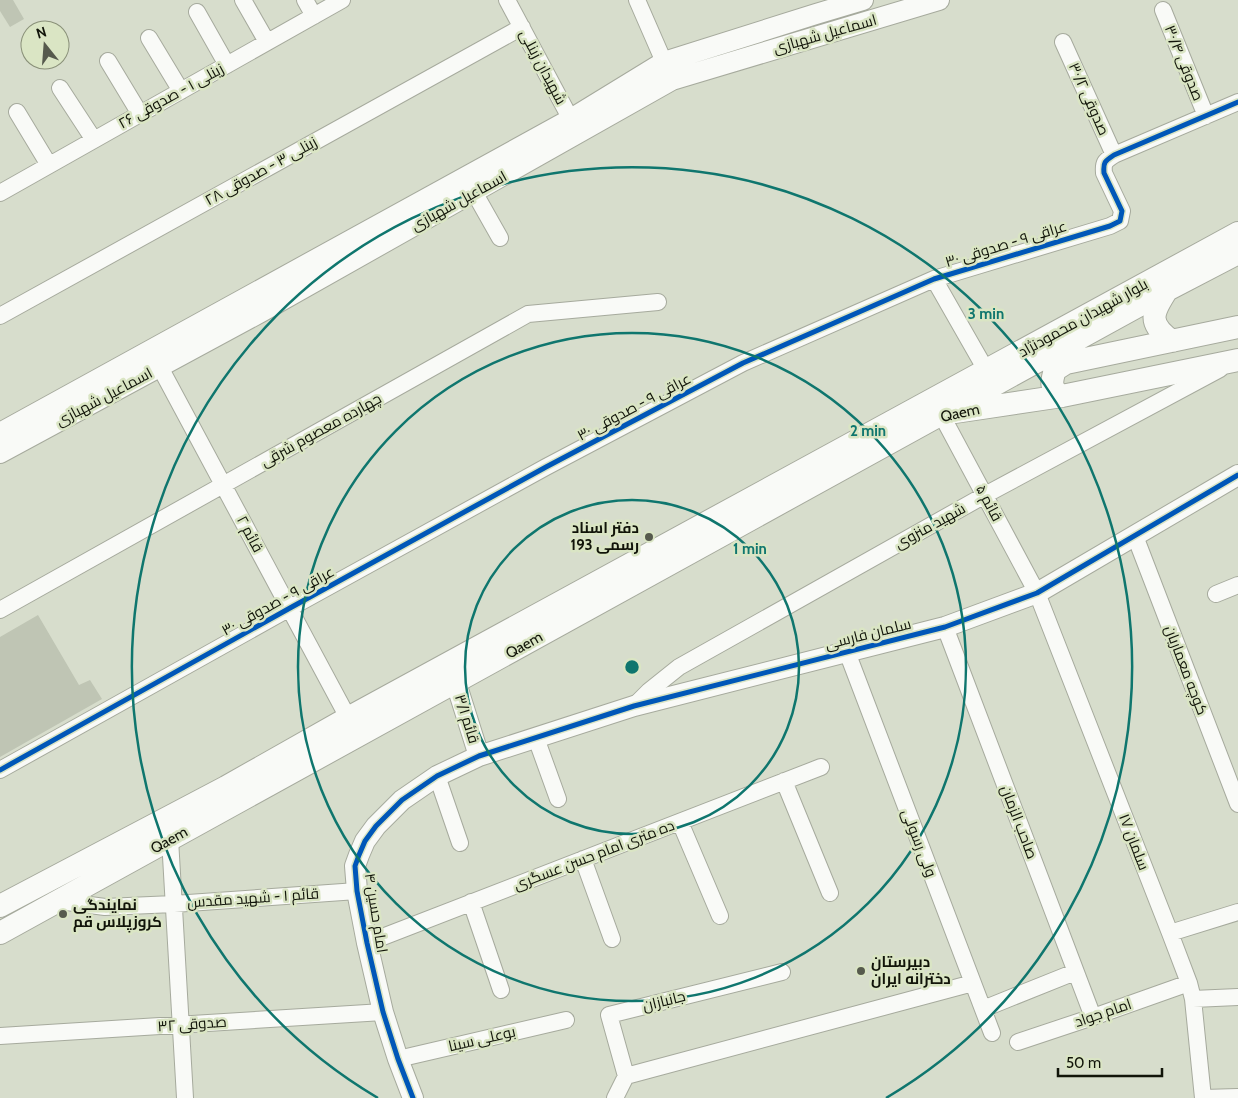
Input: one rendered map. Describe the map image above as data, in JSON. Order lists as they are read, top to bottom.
{
  "streets": {
    "main road": ["بلوار شهیدان محمودنژاد", "Qaem"],
    "street": [
      "اسماعیل شهبازی",
      "صدوقی ۳۰/۴",
      "شهیدان زینلی",
      "زینلی ۱ - صدوقی ۲۶",
      "صدوقی ۳۰/۲",
      "زینلی ۳ - صدوقی ۲۸",
      "عراقی ۹ - صدوقی ۳۰",
      "چهارده معصوم شرقی",
      "قائم ۵",
      "شهید منزوی",
      "قائم ۲",
      "سلمان فارسی",
      "کوچه معماریان",
      "قائم ۳/۱",
      "صاحب الزمان",
      "سلمان ۱۷",
      "ولی رسولی",
      "ده متری امام حسن عسگری",
      "قائم ۱ - شهید مقدس",
      "امام حسین ۴",
      "جانبازان",
      "امام جواد",
      "صدوقی ۳۲",
      "بوعلی سینا"
    ]
  },
  "crossings": [
    ["اسماعیل شهبازی", "شهیدان زینلی"],
    ["اسماعیل شهبازی", "قائم ۲"],
    ["شهیدان زینلی", "زینلی ۳ - صدوقی ۲۸"],
    ["صدوقی ۳۰/۲", "عراقی ۹ - صدوقی ۳۰"],
    ["عراقی ۹ - صدوقی ۳۰", "قائم ۲"],
    ["بلوار شهیدان محمودنژاد", "Qaem"],
    ["بلوار شهیدان محمودنژاد", "قائم ۵"],
    ["Qaem", "قائم ۵"],
    ["Qaem", "شهید منزوی"],
    ["Qaem", "قائم ۲"],
    ["Qaem", "قائم ۳/۱"],
    ["Qaem", "قائم ۱ - شهید مقدس"],
    ["چهارده معصوم شرقی", "قائم ۲"],
    ["قائم ۵", "شهید منزوی"],
    ["قائم ۵", "سلمان فارسی"],
    ["قائم ۵", "سلمان ۱۷"],
    ["شهید منزوی", "سلمان فارسی"],
    ["سلمان فارسی", "کوچه معماریان"],
    ["سلمان فارسی", "قائم ۳/۱"],
    ["سلمان فارسی", "صاحب الزمان"],
    ["سلمان فارسی", "سلمان ۱۷"],
    ["سلمان فارسی", "ولی رسولی"],
    ["سلمان فارسی", "امام حسین ۴"],
    ["قائم ۳/۱", "امام حسین ۴"],
    ["صاحب الزمان", "امام جواد"],
    ["سلمان ۱۷", "امام جواد"],
    ["ده متری امام حسن عسگری", "امام حسین ۴"],
    ["قائم ۱ - شهید مقدس", "امام حسین ۴"],
    ["امام حسین ۴", "صدوقی ۳۲"],
    ["امام حسین ۴", "بوعلی سینا"]
  ],
  "places": ["دفتر اسناد رسمی 193", "نمایندگی کروزپلاس قم", "دبیرستان دخترانه ایران"],
  "scale_bar": "50 m",
  "north": "top",
  "rings": ["3 min", "2 min", "1 min"]
}
